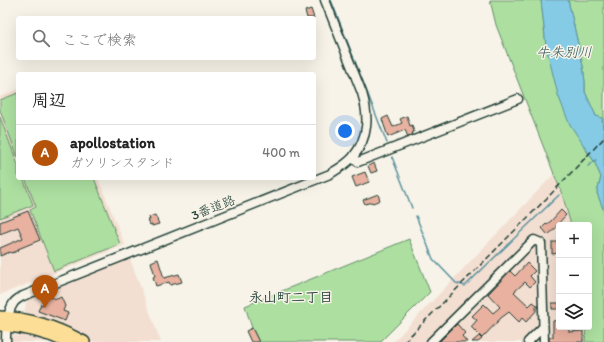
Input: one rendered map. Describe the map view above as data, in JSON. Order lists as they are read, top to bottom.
{
  "streets": {
    "street": ["3番道路"]
  },
  "districts": ["永山町二丁目"],
  "water": ["牛朱別川"],
  "page": {
    "search": "ここで検索",
    "heading": "周辺",
    "list": [
      {
        "mark": "A",
        "name": "apollostation",
        "note": "ガソリンスタンド",
        "value": "400 m"
      }
    ],
    "map_buttons": ["+", "−"],
    "pins": "A"
  }
}
